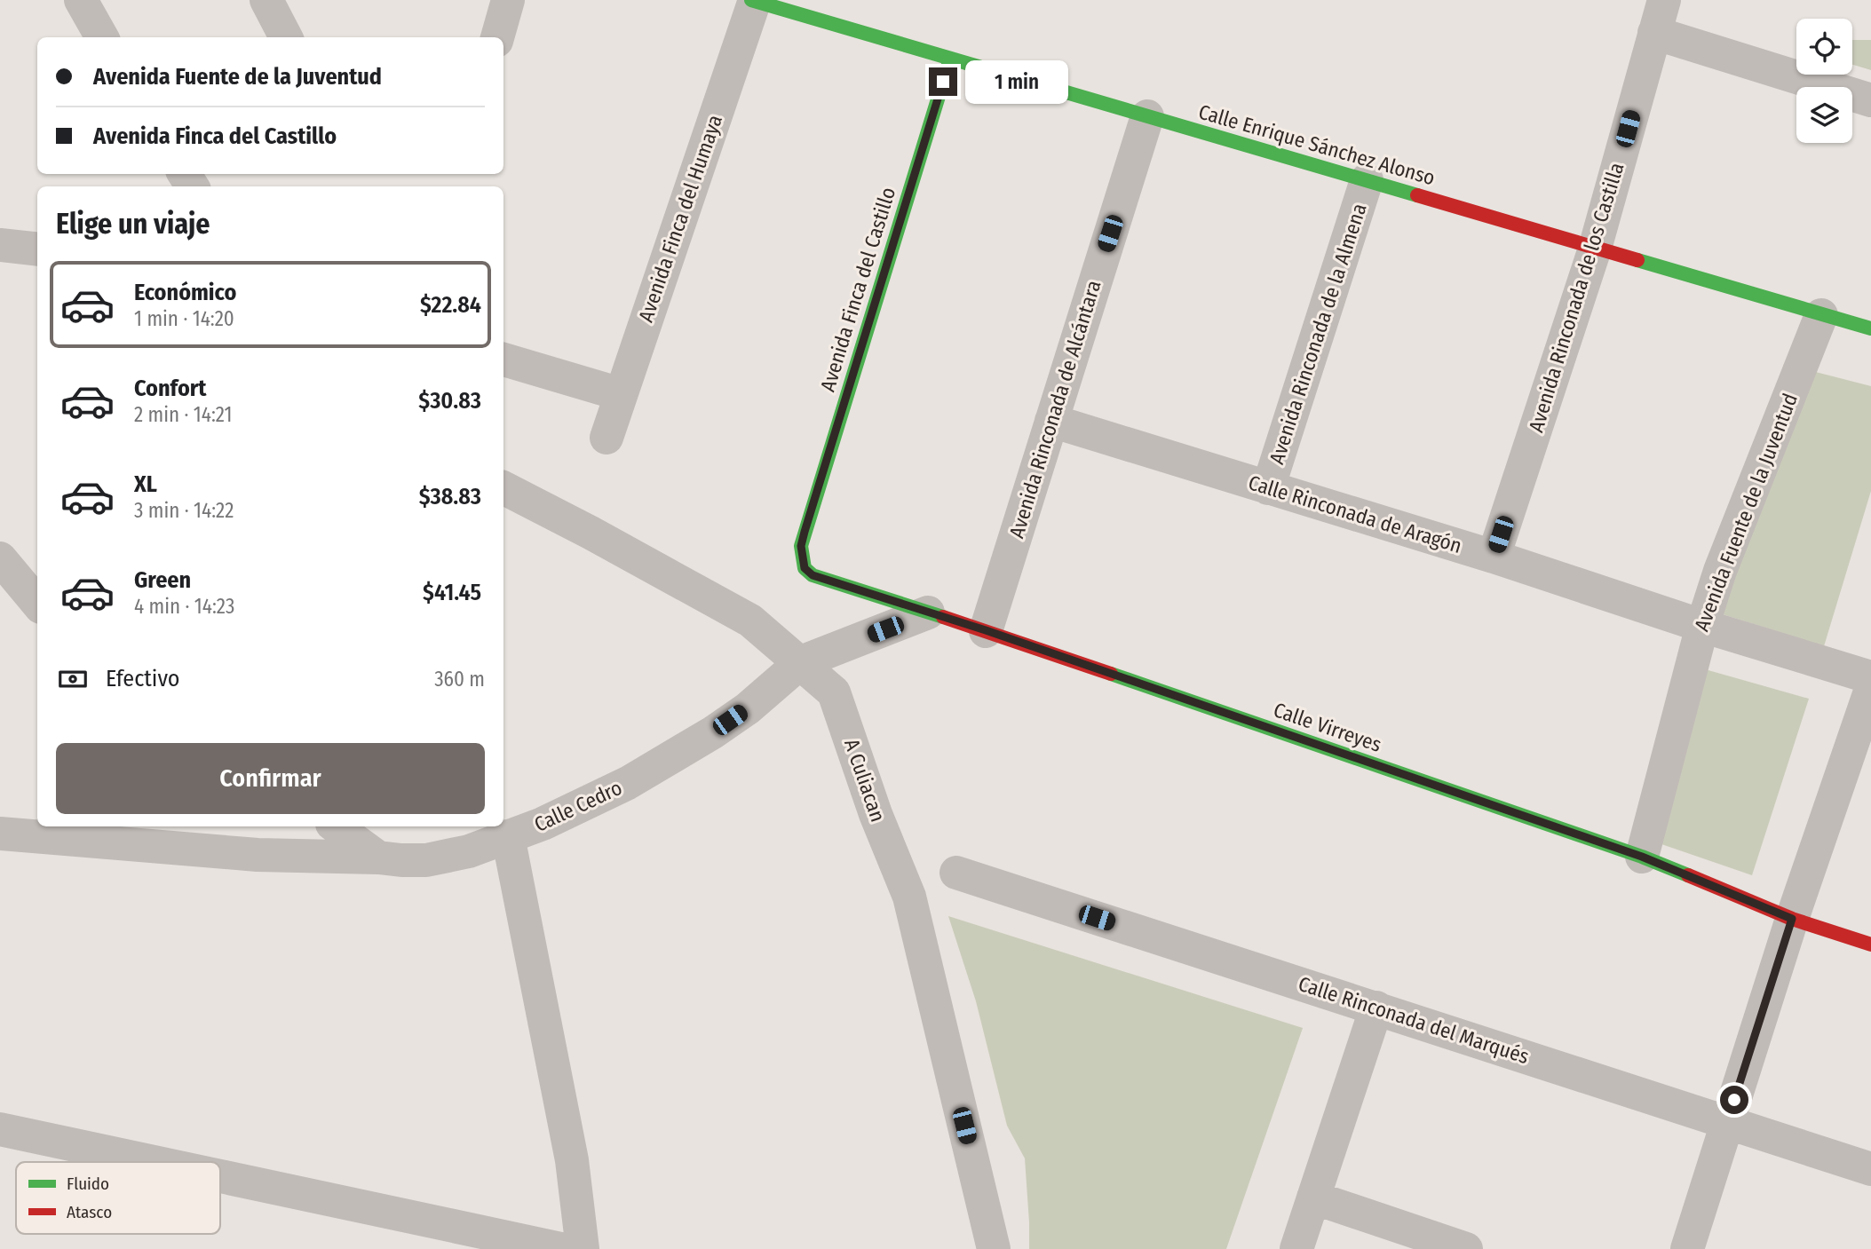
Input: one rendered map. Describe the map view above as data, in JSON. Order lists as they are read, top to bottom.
{
  "streets": {
    "street": [
      "Calle Enrique Sánchez Alonso",
      "Avenida Finca del Humaya",
      "Avenida Finca del Castillo",
      "Avenida Rinconada de los Castilla",
      "Avenida Rinconada de la Almena",
      "Avenida Rinconada de Alcántara",
      "Avenida Fuente de la Juventud",
      "Calle Rinconada de Aragón",
      "Calle Virreyes",
      "A Culiacan",
      "Calle Cedro",
      "Calle Rinconada del Marqués"
    ]
  },
  "crossings": [
    ["Calle Enrique Sánchez Alonso", "Avenida Finca del Humaya"],
    ["Calle Enrique Sánchez Alonso", "Avenida Finca del Castillo"],
    ["Calle Enrique Sánchez Alonso", "Avenida Rinconada de los Castilla"],
    ["Calle Enrique Sánchez Alonso", "Avenida Rinconada de la Almena"],
    ["Calle Enrique Sánchez Alonso", "Avenida Rinconada de Alcántara"],
    ["Calle Enrique Sánchez Alonso", "Avenida Fuente de la Juventud"],
    ["Avenida Finca del Castillo", "Calle Virreyes"],
    ["Avenida Rinconada de los Castilla", "Calle Rinconada de Aragón"],
    ["Avenida Rinconada de la Almena", "Calle Rinconada de Aragón"],
    ["Avenida Rinconada de Alcántara", "Calle Rinconada de Aragón"],
    ["Avenida Rinconada de Alcántara", "Calle Virreyes"],
    ["Avenida Fuente de la Juventud", "Calle Rinconada de Aragón"],
    ["Avenida Fuente de la Juventud", "Calle Virreyes"],
    ["Calle Virreyes", "Calle Cedro"],
    ["A Culiacan", "Calle Cedro"]
  ],
  "legend": ["Fluido", "Atasco"],
  "page": {
    "banner": ["Avenida Fuente de la Juventud", "Avenida Finca del Castillo"],
    "bubble": "1 min",
    "heading": "Elige un viaje",
    "list": [
      {
        "name": "Económico",
        "note": "1 min · 14:20",
        "value": "$22.84"
      },
      {
        "name": "Confort",
        "note": "2 min · 14:21",
        "value": "$30.83"
      },
      {
        "name": "XL",
        "note": "3 min · 14:22",
        "value": "$38.83"
      },
      {
        "name": "Green",
        "note": "4 min · 14:23",
        "value": "$41.45"
      }
    ],
    "pay": ["Efectivo", "360 m"],
    "buttons": "Confirmar"
  }
}
